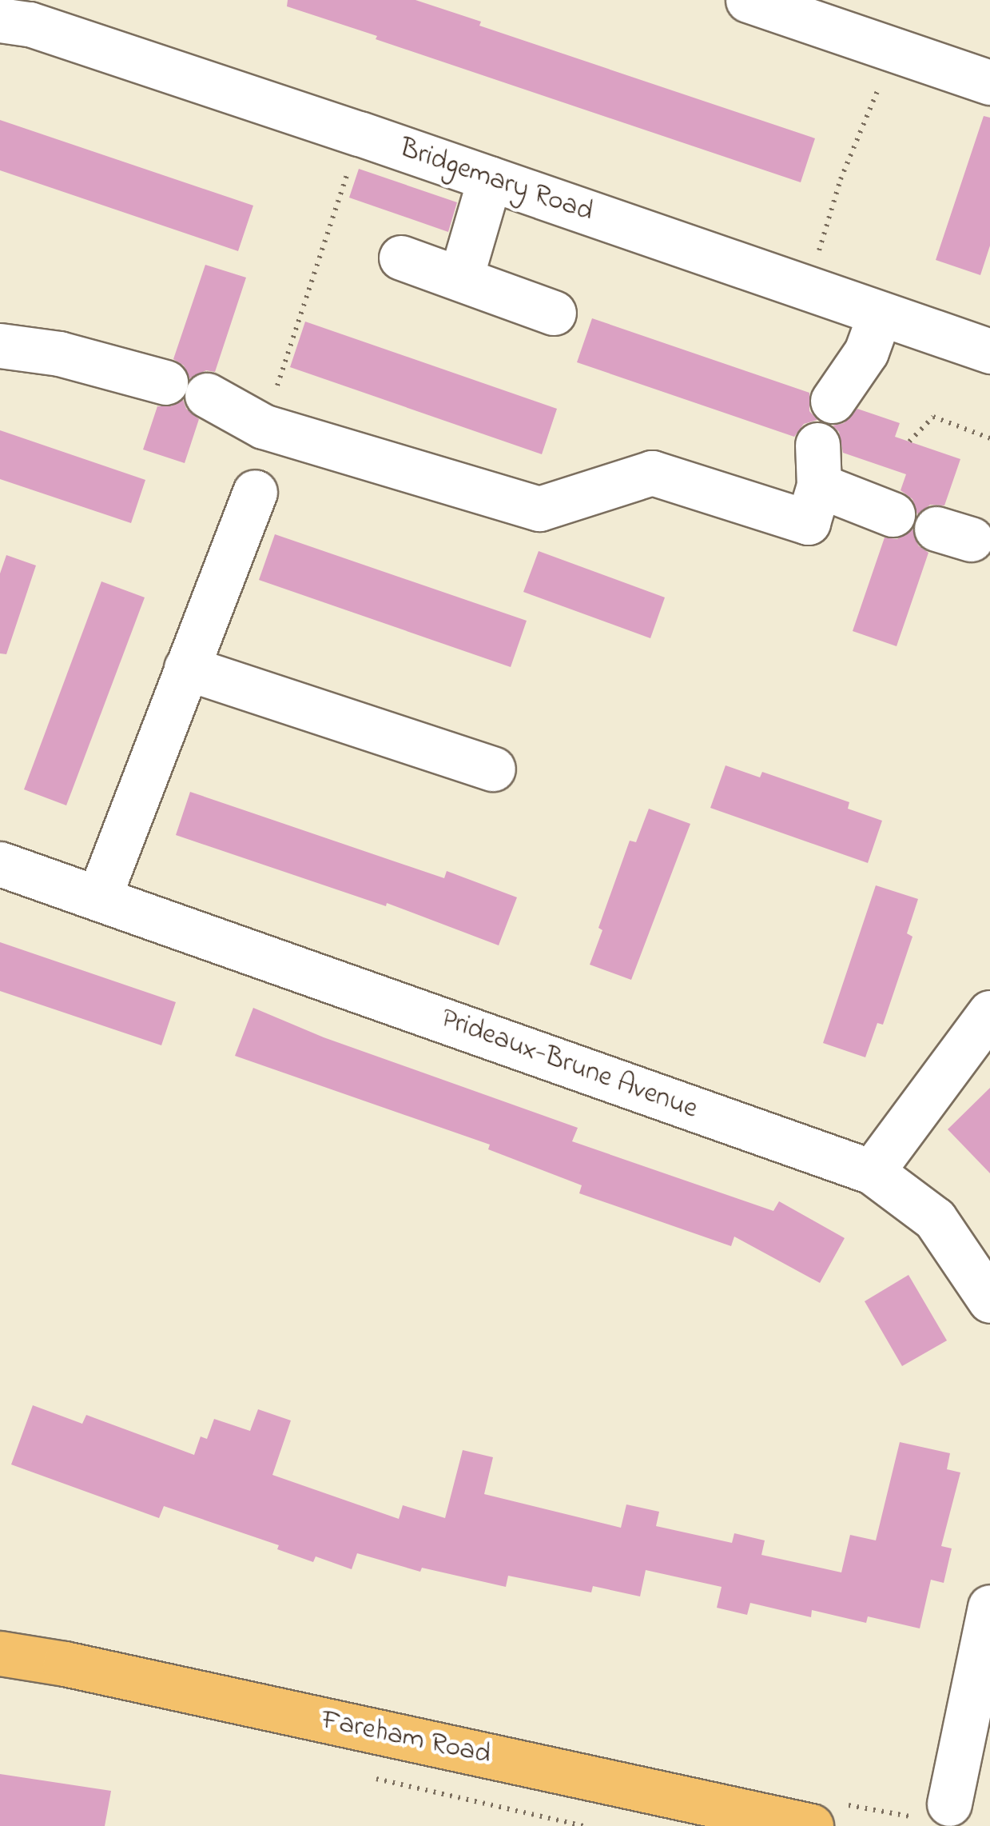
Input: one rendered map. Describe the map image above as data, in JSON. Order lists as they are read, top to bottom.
{
  "streets": {
    "main road": ["Fareham Road"],
    "street": ["Bridgemary Road", "Prideaux-Brune Avenue"]
  }
}
